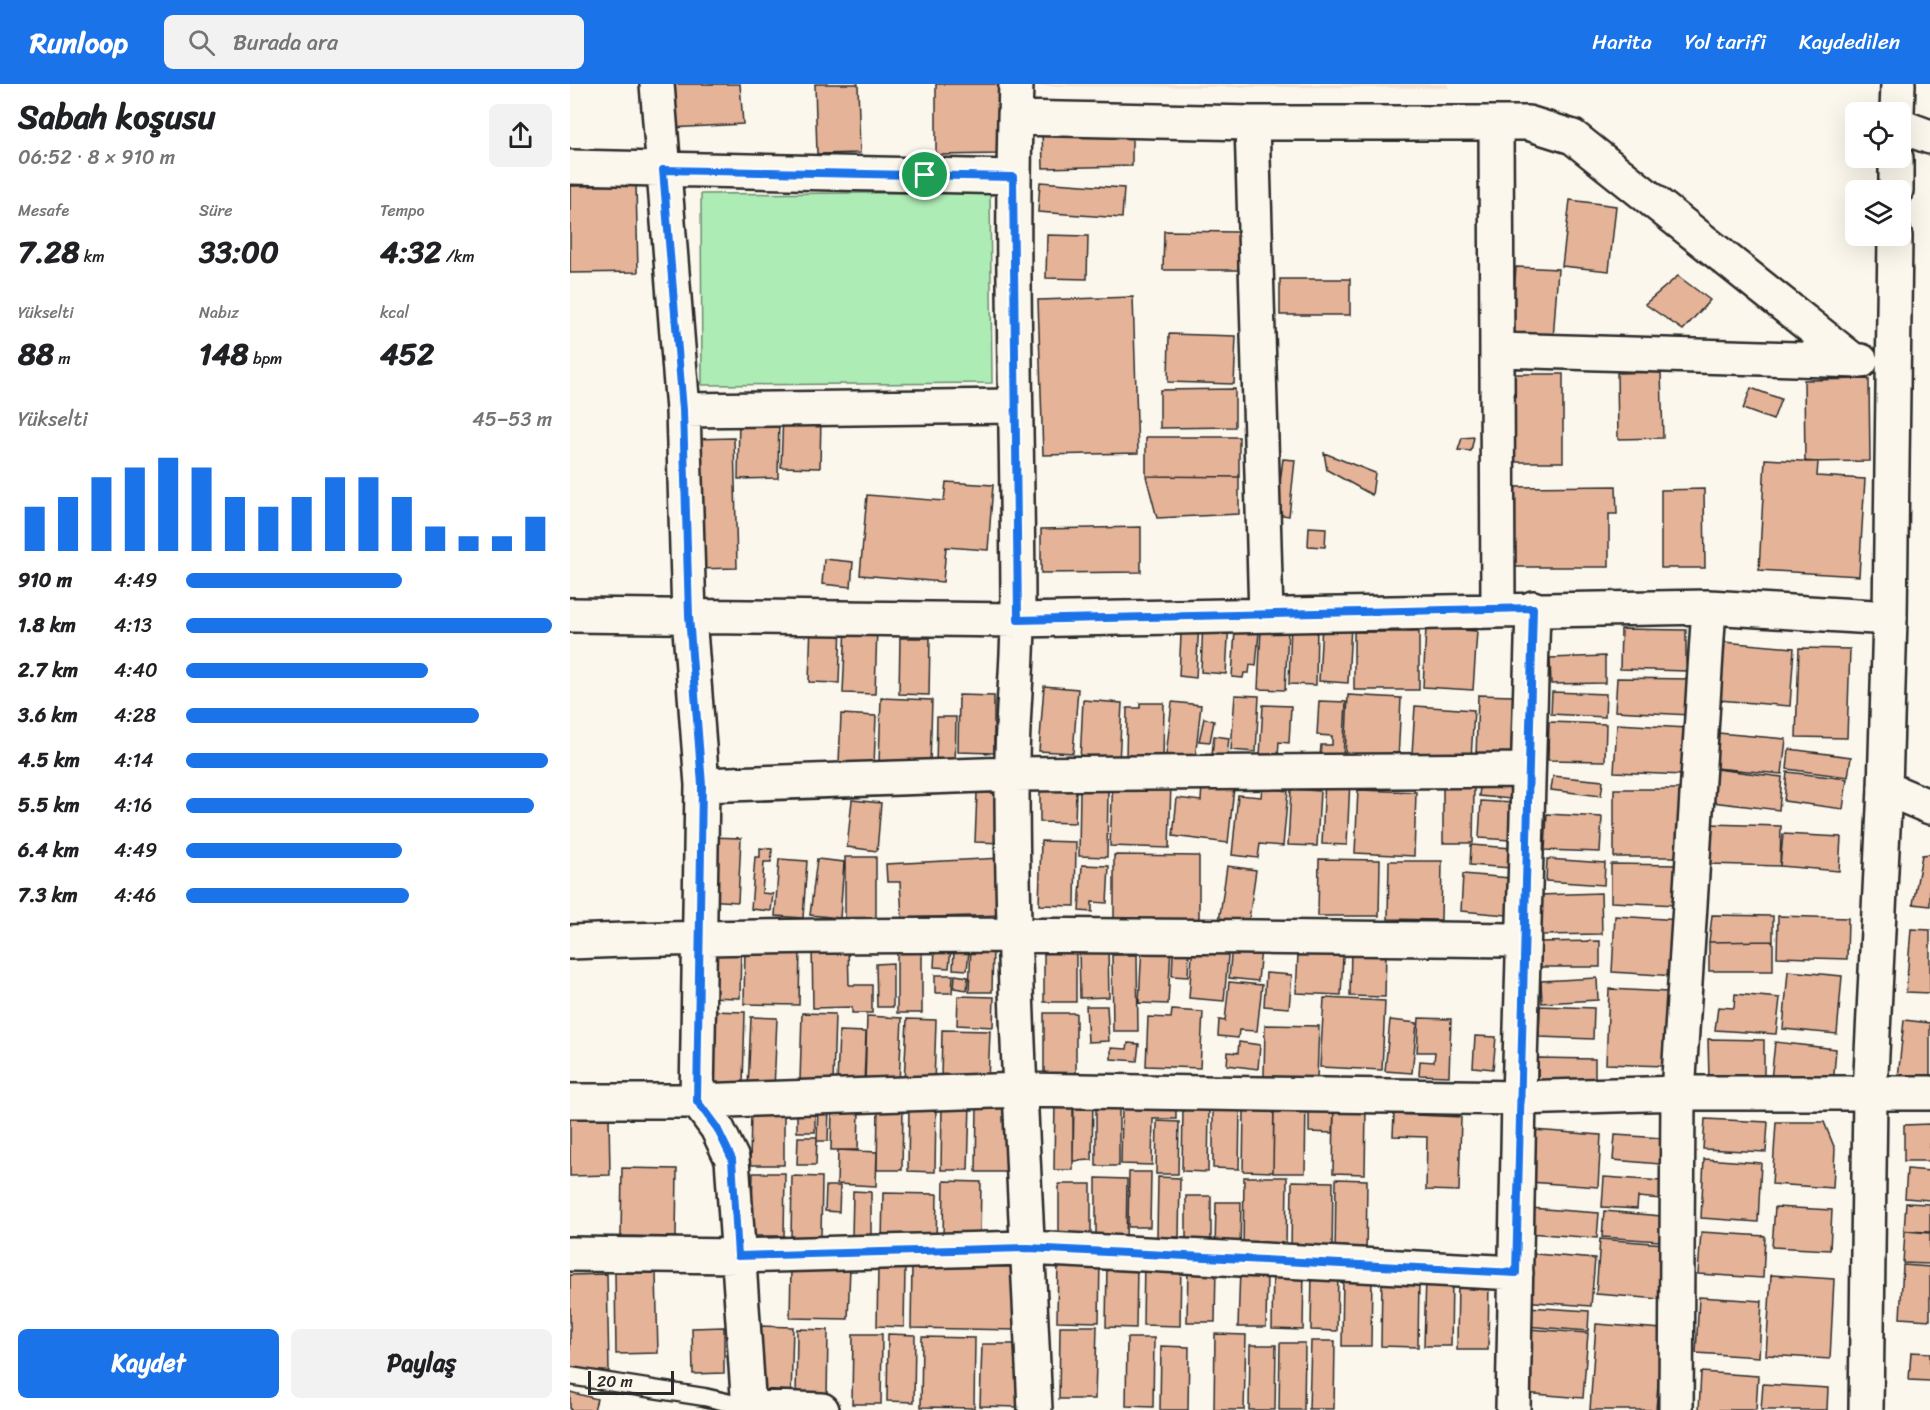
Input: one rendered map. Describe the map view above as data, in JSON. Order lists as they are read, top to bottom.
{
  "scale_bar": "20 m",
  "page": {
    "header": "Runloop",
    "search": "Burada ara",
    "nav": ["Harita", "Yol tarifi", "Kaydedilen"],
    "heading": ["Sabah koşusu", "06:52 · 8 × 910 m"],
    "stats": [
      ["Mesafe", "7.28 km"],
      ["Süre", "33:00"],
      ["Tempo", "4:32 /km"],
      ["Yükselti", "88 m"],
      ["Nabız", "148 bpm"],
      ["kcal", "452"]
    ],
    "chart": ["Yükselti", "45–53 m"],
    "list": [
      {
        "name": "910 m",
        "note": "4:49"
      },
      {
        "name": "1.8 km",
        "note": "4:13"
      },
      {
        "name": "2.7 km",
        "note": "4:40"
      },
      {
        "name": "3.6 km",
        "note": "4:28"
      },
      {
        "name": "4.5 km",
        "note": "4:14"
      },
      {
        "name": "5.5 km",
        "note": "4:16"
      },
      {
        "name": "6.4 km",
        "note": "4:49"
      },
      {
        "name": "7.3 km",
        "note": "4:46"
      }
    ],
    "buttons": ["Kaydet", "Paylaş"],
    "scale": "20 m"
  }
}
